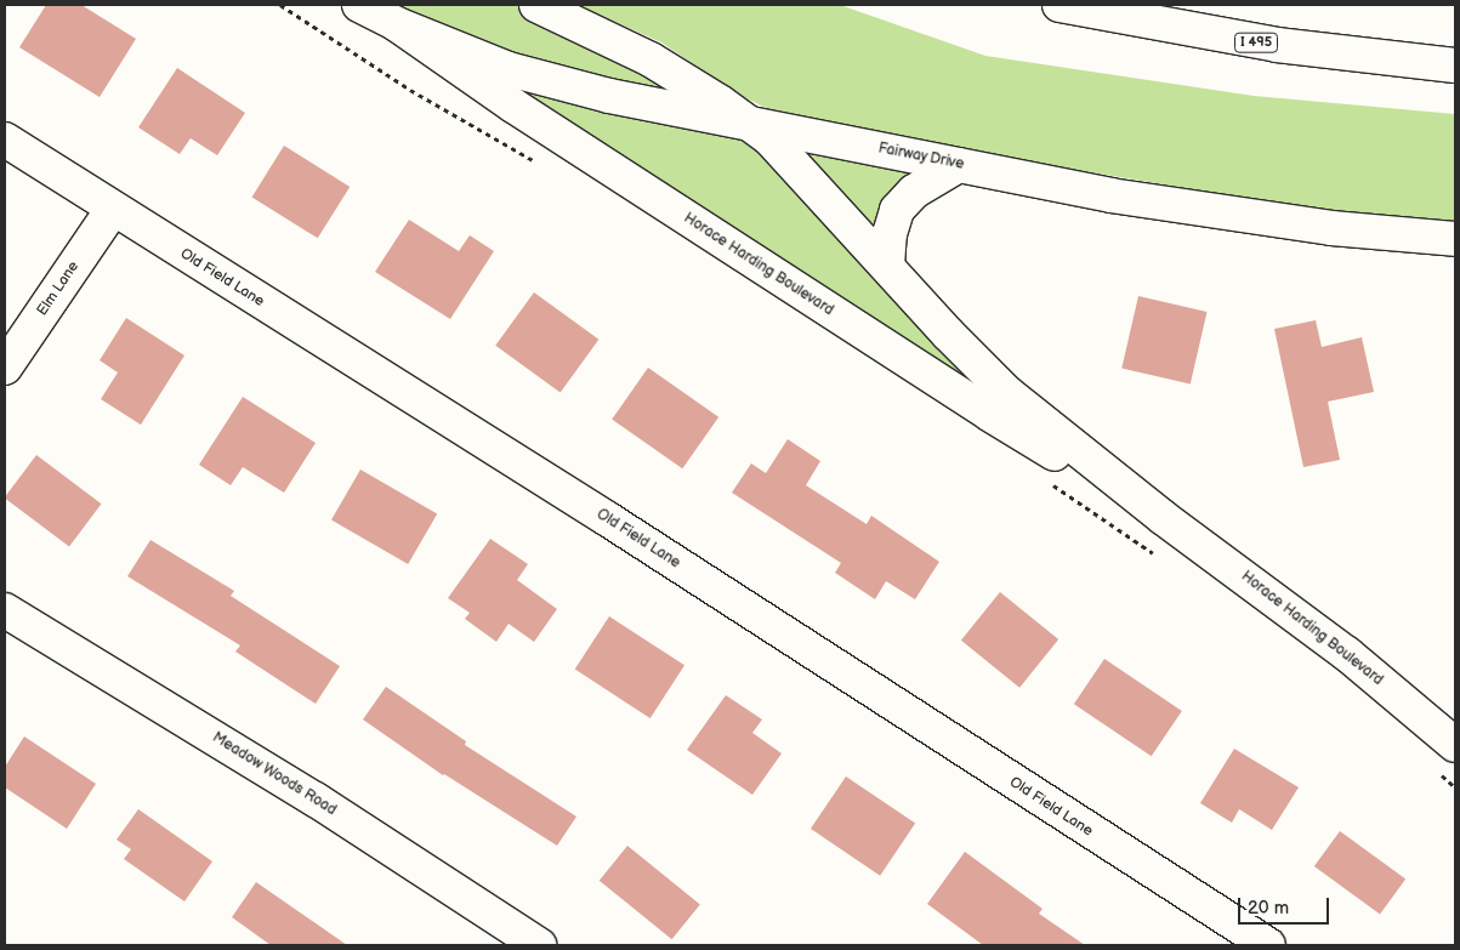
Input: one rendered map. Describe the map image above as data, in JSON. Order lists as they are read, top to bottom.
{
  "streets": {
    "main road": [
      "I 495",
      "Fairway Drive",
      "Horace Harding Boulevard",
      "Old Field Lane",
      "Elm Lane",
      "Meadow Woods Road"
    ]
  },
  "crossings": [
    ["Fairway Drive", "Horace Harding Boulevard"],
    ["Old Field Lane", "Elm Lane"]
  ],
  "scale_bar": "20 m"
}
